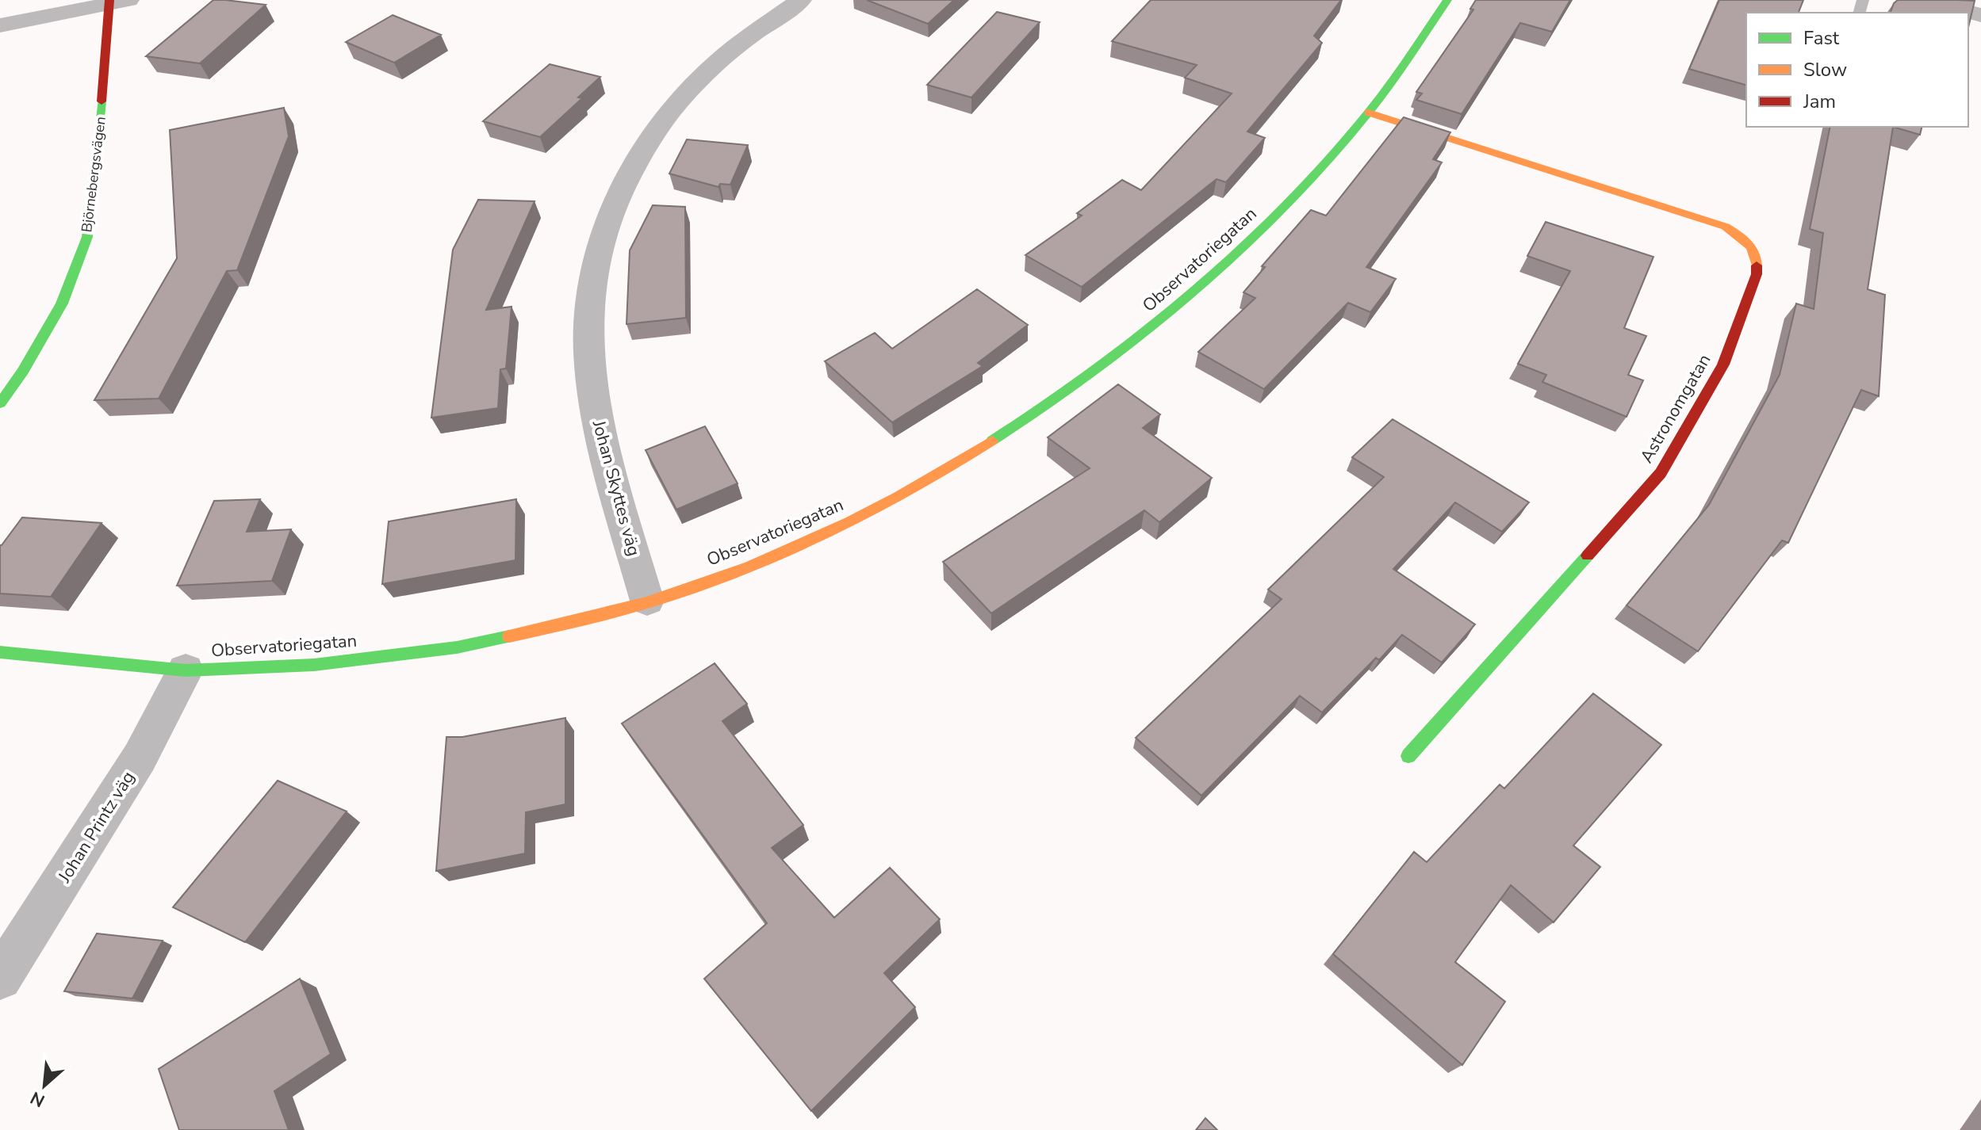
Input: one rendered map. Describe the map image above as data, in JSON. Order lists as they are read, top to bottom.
{
  "streets": {
    "street": [
      "Björnebergsvägen",
      "Observatoriegatan",
      "Astronomgatan",
      "Johan Skyttes väg",
      "Johan Printz väg"
    ]
  },
  "crossings": [
    ["Observatoriegatan", "Astronomgatan"],
    ["Observatoriegatan", "Johan Skyttes väg"],
    ["Observatoriegatan", "Johan Printz väg"]
  ],
  "legend": ["Fast", "Slow", "Jam"],
  "north": "bottom left"
}
